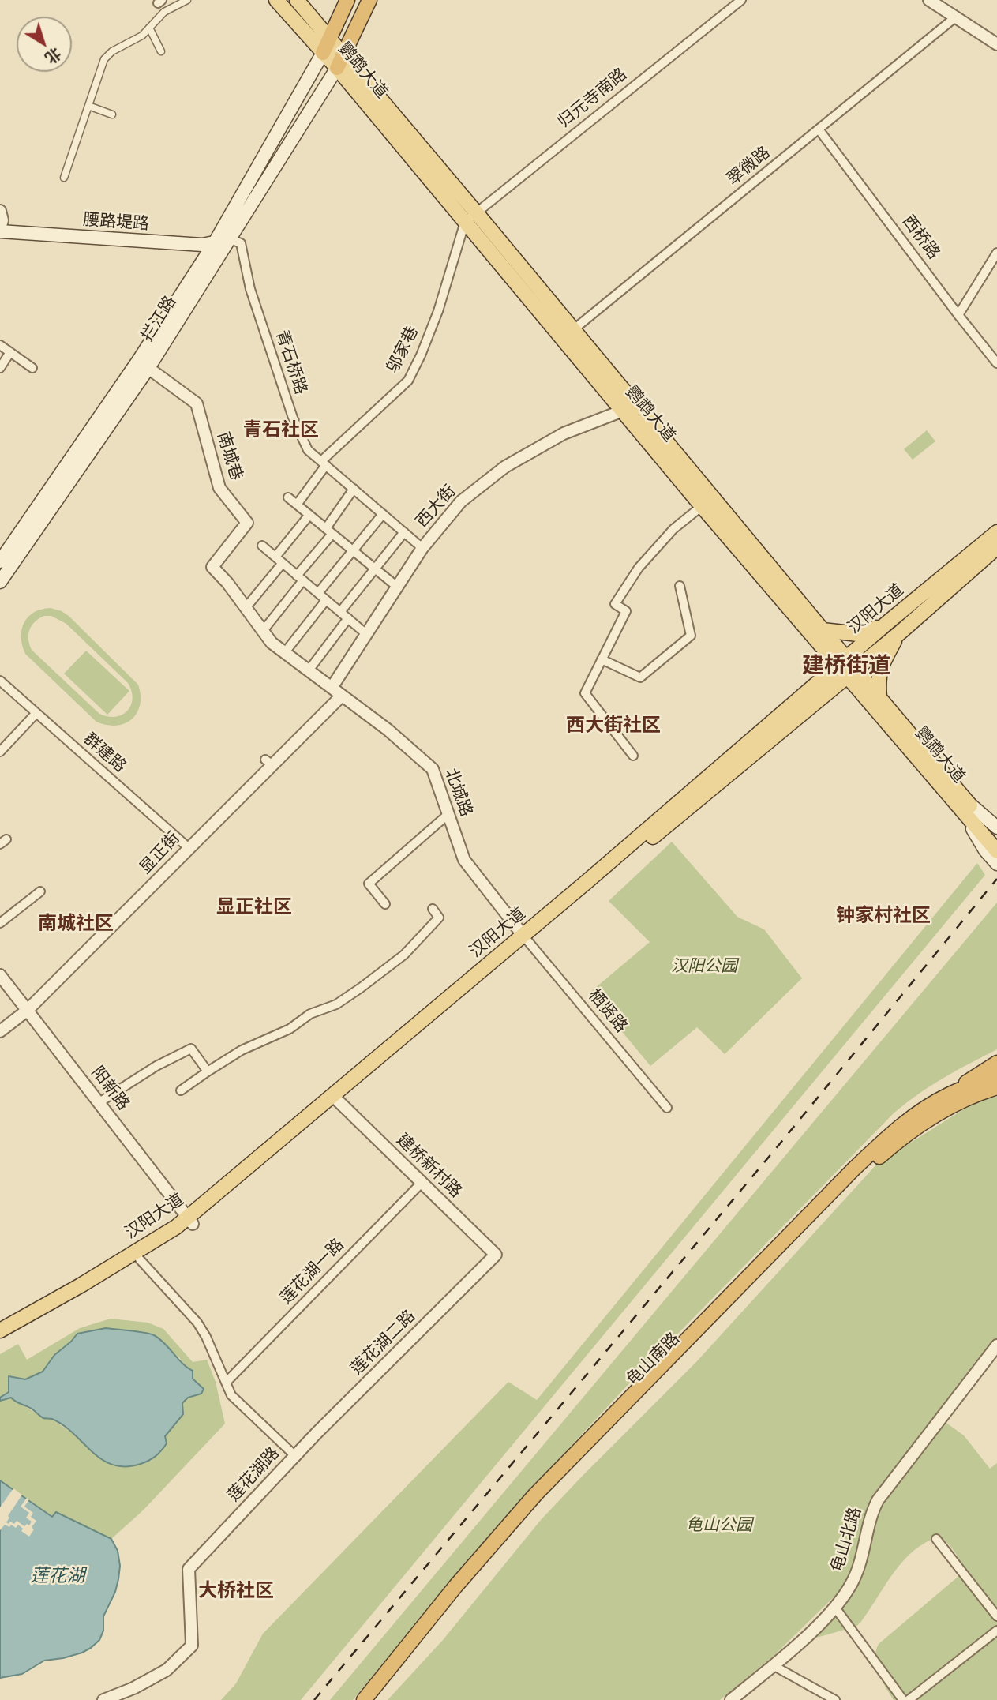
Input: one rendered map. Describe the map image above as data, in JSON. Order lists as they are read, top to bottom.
{
  "streets": {
    "highway": ["龟山南路"],
    "main road": [
      "鹦鹉大道",
      "腰路堤路",
      "拦江路",
      "汉阳大道"
    ],
    "street": [
      "归元寺南路",
      "翠微路",
      "西桥路",
      "邬家巷",
      "青石桥路",
      "南城巷",
      "西大街",
      "群建路",
      "北城路",
      "显正街",
      "栖贤路",
      "阳新路",
      "建桥新村路",
      "莲花湖一路",
      "莲花湖二路",
      "莲花湖路",
      "龟山北路"
    ]
  },
  "crossings": [
    ["鹦鹉大道", "归元寺南路"],
    ["鹦鹉大道", "翠微路"],
    ["鹦鹉大道", "拦江路"],
    ["鹦鹉大道", "邬家巷"],
    ["鹦鹉大道", "西大街"],
    ["鹦鹉大道", "汉阳大道"],
    ["归元寺南路", "邬家巷"],
    ["翠微路", "西桥路"],
    ["腰路堤路", "拦江路"],
    ["腰路堤路", "青石桥路"],
    ["拦江路", "青石桥路"],
    ["拦江路", "南城巷"],
    ["邬家巷", "青石桥路"],
    ["青石桥路", "西大街"],
    ["南城巷", "西大街"],
    ["南城巷", "北城路"],
    ["西大街", "北城路"],
    ["汉阳大道", "北城路"],
    ["汉阳大道", "栖贤路"],
    ["汉阳大道", "阳新路"],
    ["汉阳大道", "建桥新村路"],
    ["汉阳大道", "莲花湖路"],
    ["群建路", "显正街"],
    ["北城路", "显正街"],
    ["北城路", "栖贤路"],
    ["显正街", "阳新路"],
    ["建桥新村路", "莲花湖一路"],
    ["建桥新村路", "莲花湖二路"],
    ["莲花湖一路", "莲花湖路"],
    ["莲花湖二路", "莲花湖路"]
  ],
  "districts": [
    "青石社区",
    "建桥街道",
    "西大街社区",
    "显正社区",
    "钟家村社区",
    "南城社区",
    "大桥社区"
  ],
  "water": ["莲花湖"],
  "parks": ["汉阳公园", "龟山公园"],
  "north": "bottom right"
}
